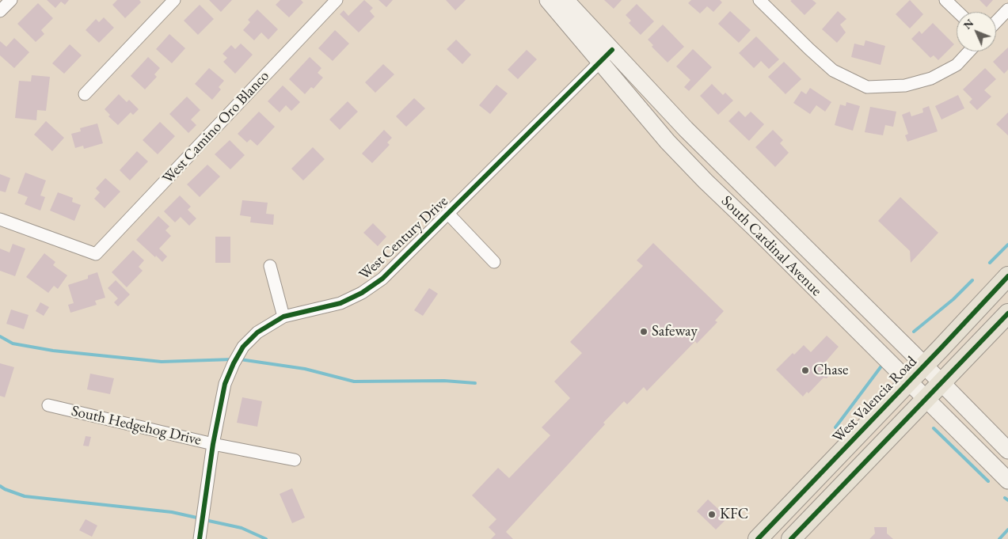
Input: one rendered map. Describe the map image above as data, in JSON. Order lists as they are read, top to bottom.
{
  "streets": {
    "main road": ["South Cardinal Avenue", "West Valencia Road"],
    "street": ["West Camino Oro Blanco", "West Century Drive", "South Hedgehog Drive"]
  },
  "crossings": [
    ["West Century Drive", "South Cardinal Avenue"],
    ["West Century Drive", "South Hedgehog Drive"],
    ["South Cardinal Avenue", "West Valencia Road"]
  ],
  "places": ["Safeway", "Chase", "KFC"],
  "north": "top left"
}
